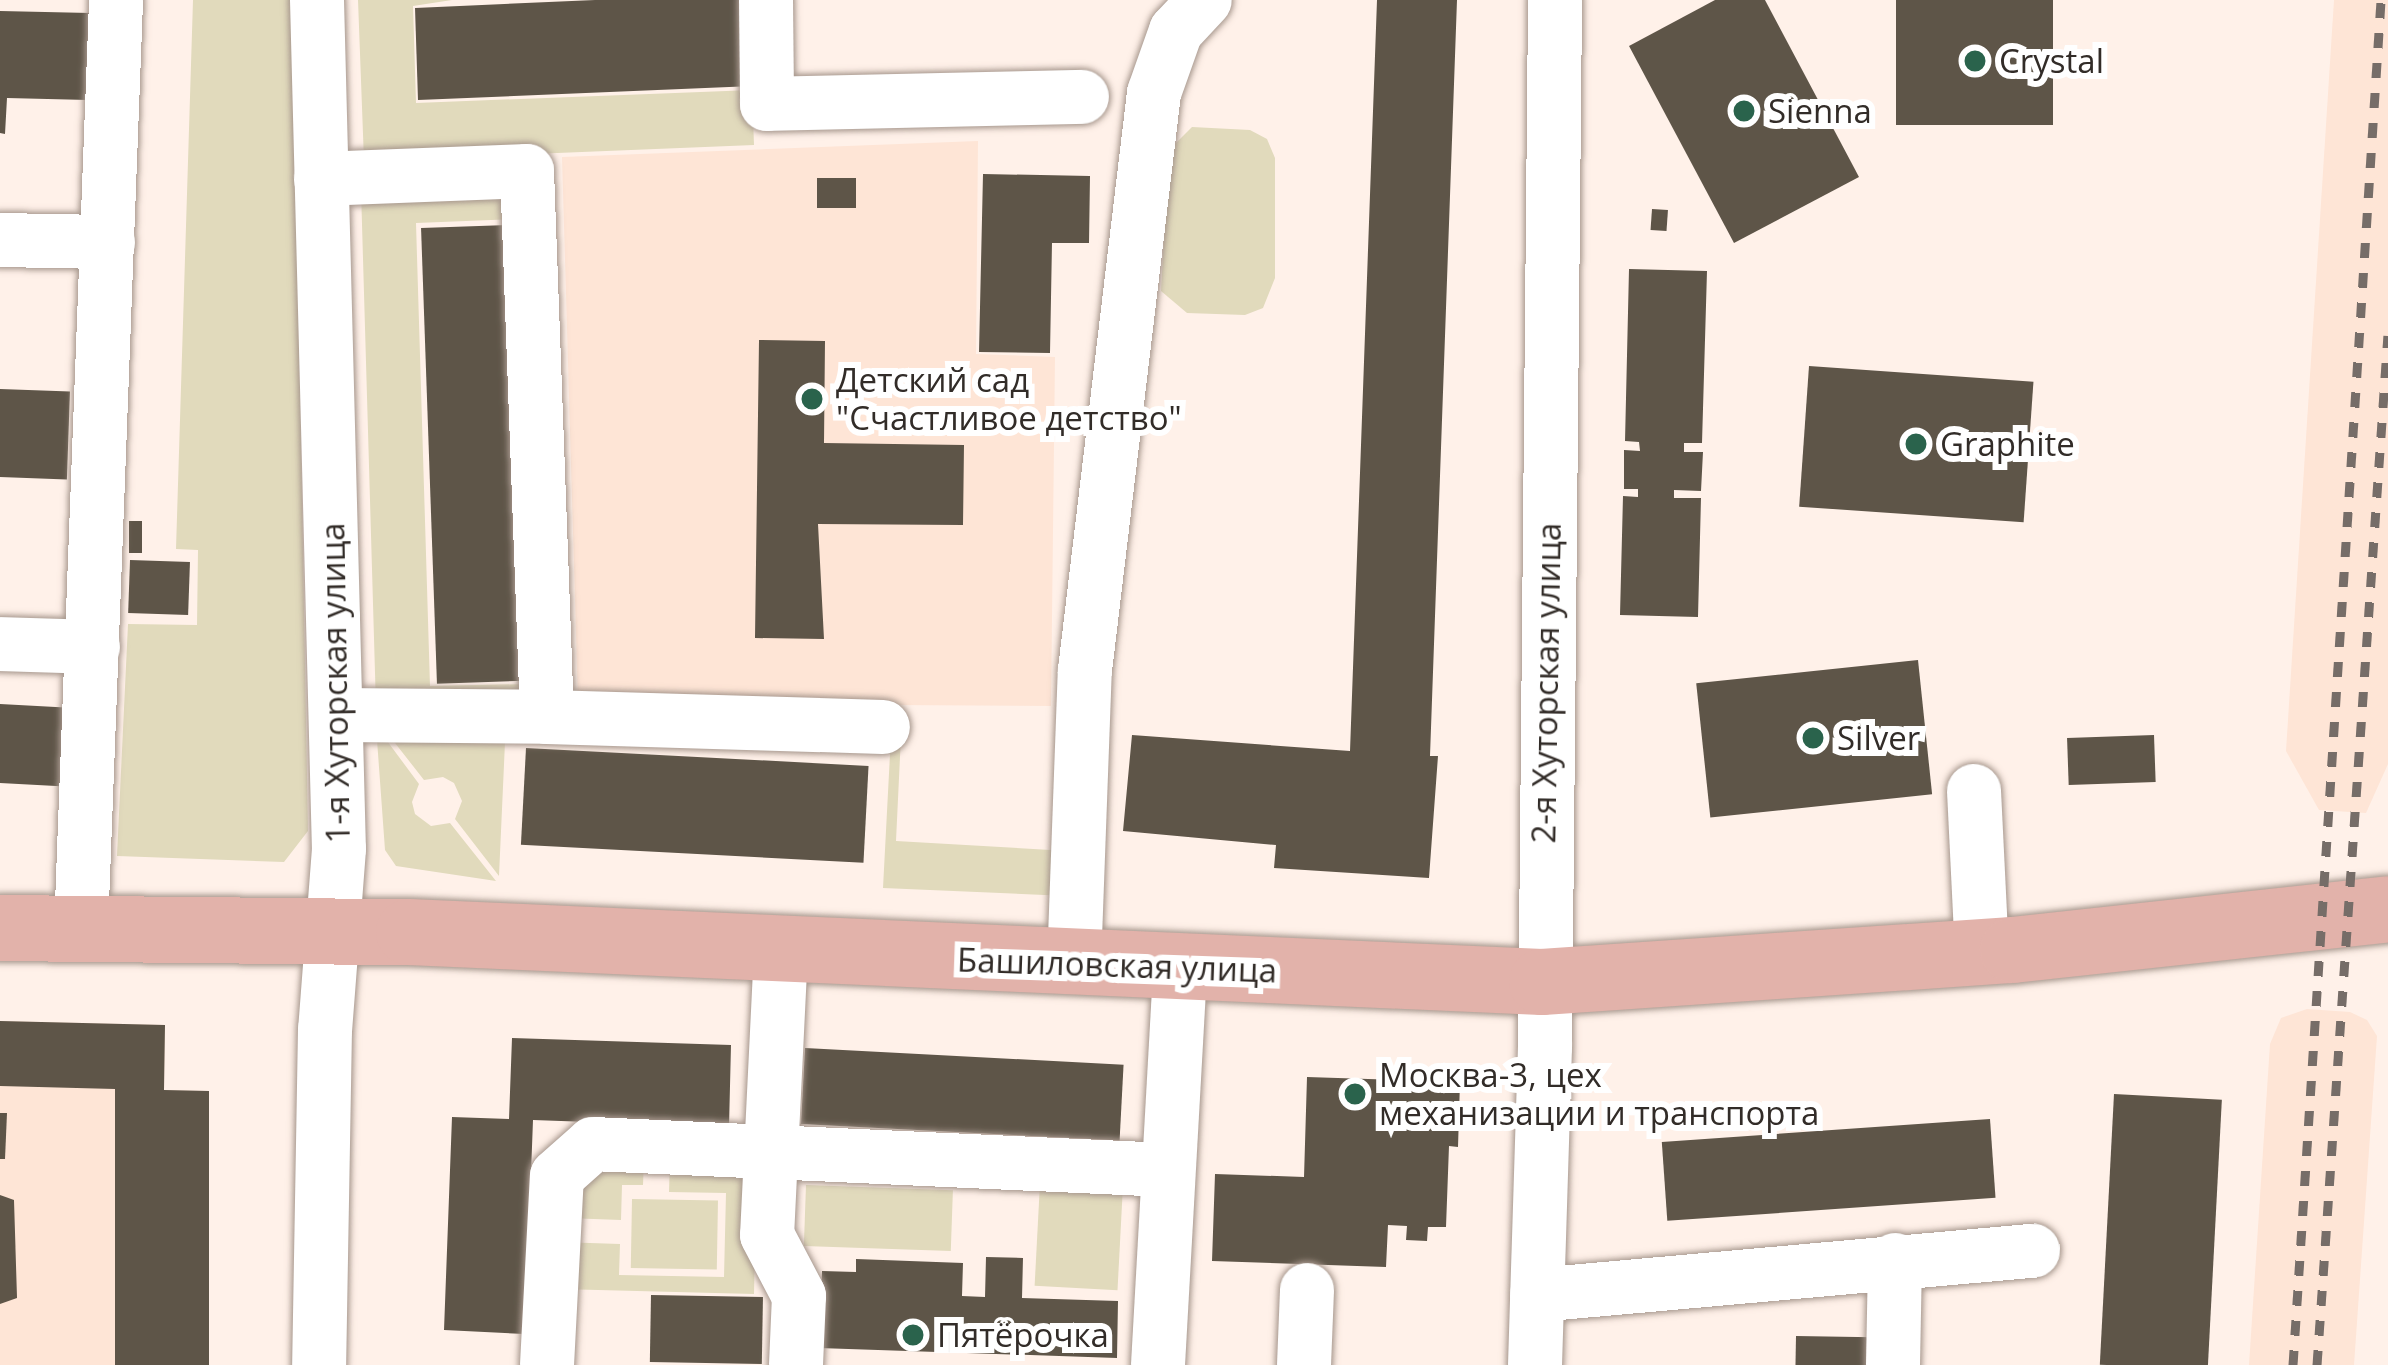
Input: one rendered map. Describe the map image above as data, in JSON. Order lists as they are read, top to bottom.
{
  "streets": {
    "main road": ["Башиловская улица"],
    "street": ["1-я Хуторская улица", "2-я Хуторская улица"]
  },
  "crossings": [
    ["1-я Хуторская улица", "Башиловская улица"],
    ["2-я Хуторская улица", "Башиловская улица"]
  ],
  "places": [
    "Crystal",
    "Sienna",
    "Детский сад \"Счастливое детство\"",
    "Graphite",
    "Silver",
    "Москва-3, цех механизации и транспорта",
    "Пятёрочка"
  ]
}
